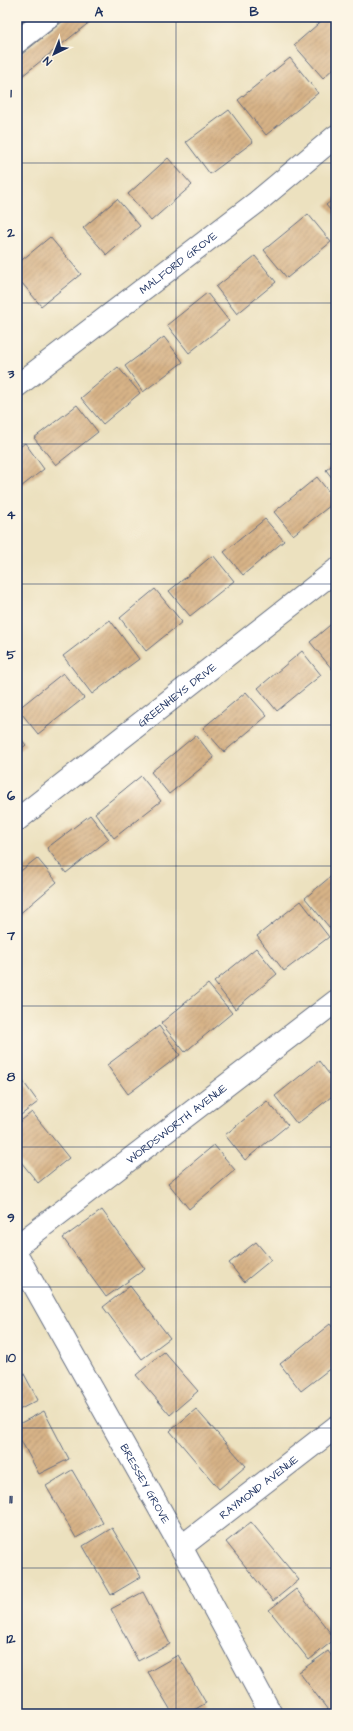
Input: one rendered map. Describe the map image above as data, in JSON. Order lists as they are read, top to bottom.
{
  "streets": {
    "street": [
      "MALFORD GROVE",
      "GREENHEYS DRIVE",
      "WORDSWORTH AVENUE",
      "BRESSEY GROVE",
      "RAYMOND AVENUE"
    ]
  },
  "crossings": [
    ["BRESSEY GROVE", "RAYMOND AVENUE"]
  ],
  "north": "bottom left",
  "grid": {
    "columns": ["A", "B"],
    "rows": [
      "1",
      "2",
      "3",
      "4",
      "5",
      "6",
      "7",
      "8",
      "9",
      "10",
      "11",
      "12"
    ]
  }
}
